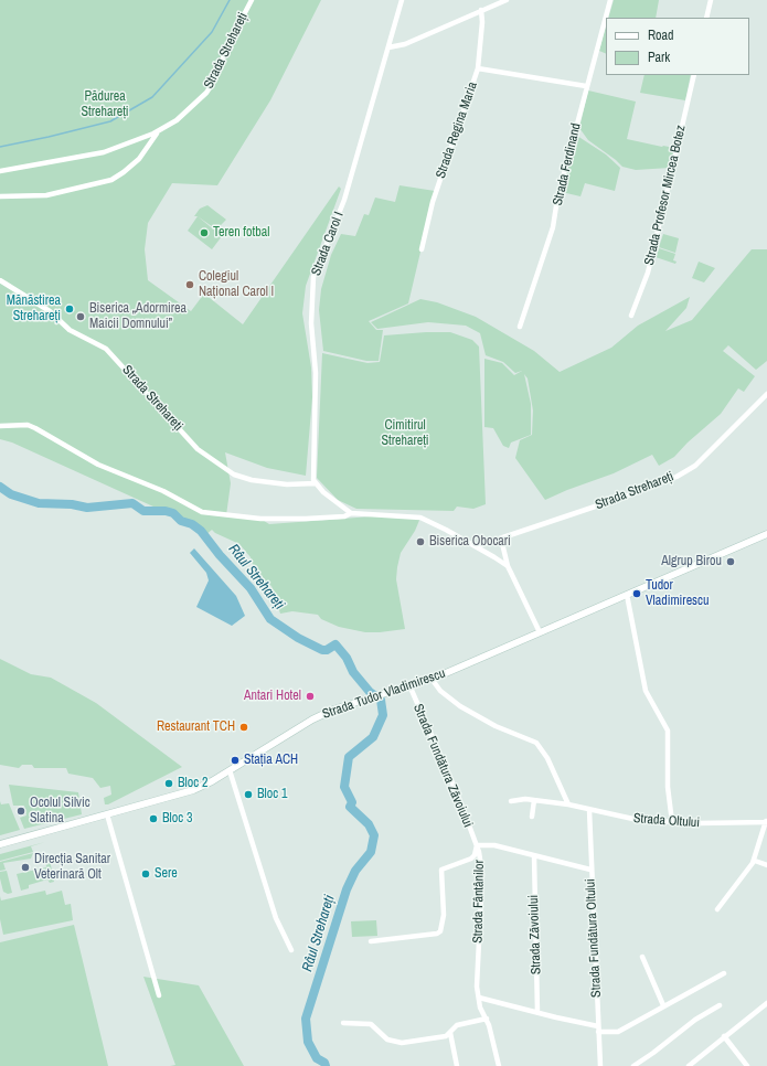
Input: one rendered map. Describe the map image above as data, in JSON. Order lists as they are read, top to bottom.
{
  "streets": {
    "main road": ["Strada Tudor Vladimirescu"],
    "street": [
      "Strada Strehareți",
      "Strada Regina Maria",
      "Strada Ferdinand",
      "Strada Profesor Mircea Botez",
      "Strada Carol I",
      "Strada Fundătura Zăvoiului",
      "Strada Oltului",
      "Strada Fântânilor",
      "Strada Zăvoiului",
      "Strada Fundătura Oltului"
    ]
  },
  "crossings": [
    ["Strada Strehareți", "Strada Carol I"],
    ["Strada Tudor Vladimirescu", "Strada Fundătura Zăvoiului"],
    ["Strada Fundătura Zăvoiului", "Strada Fântânilor"],
    ["Strada Oltului", "Strada Fundătura Oltului"],
    ["Strada Fântânilor", "Strada Zăvoiului"],
    ["Strada Fântânilor", "Strada Fundătura Oltului"]
  ],
  "water": ["Râul Strehareți"],
  "parks": ["Pădurea Strehareți", "Cimitirul Strehareți"],
  "places": [
    "Teren fotbal",
    "Colegiul Național Carol l",
    "Mănăstirea Strehareți",
    "Biserica „Adormirea Maicii Domnului”",
    "Biserica Obocari",
    "Algrup Birou",
    "Tudor Vladimirescu",
    "Antari Hotel",
    "Restaurant TCH",
    "Stația ACH",
    "Bloc 2",
    "Bloc 1",
    "Ocolul Silvic Slatina",
    "Bloc 3",
    "Direcția Sanitar Veterinară Olt",
    "Sere"
  ],
  "legend": ["Road", "Park"]
}
